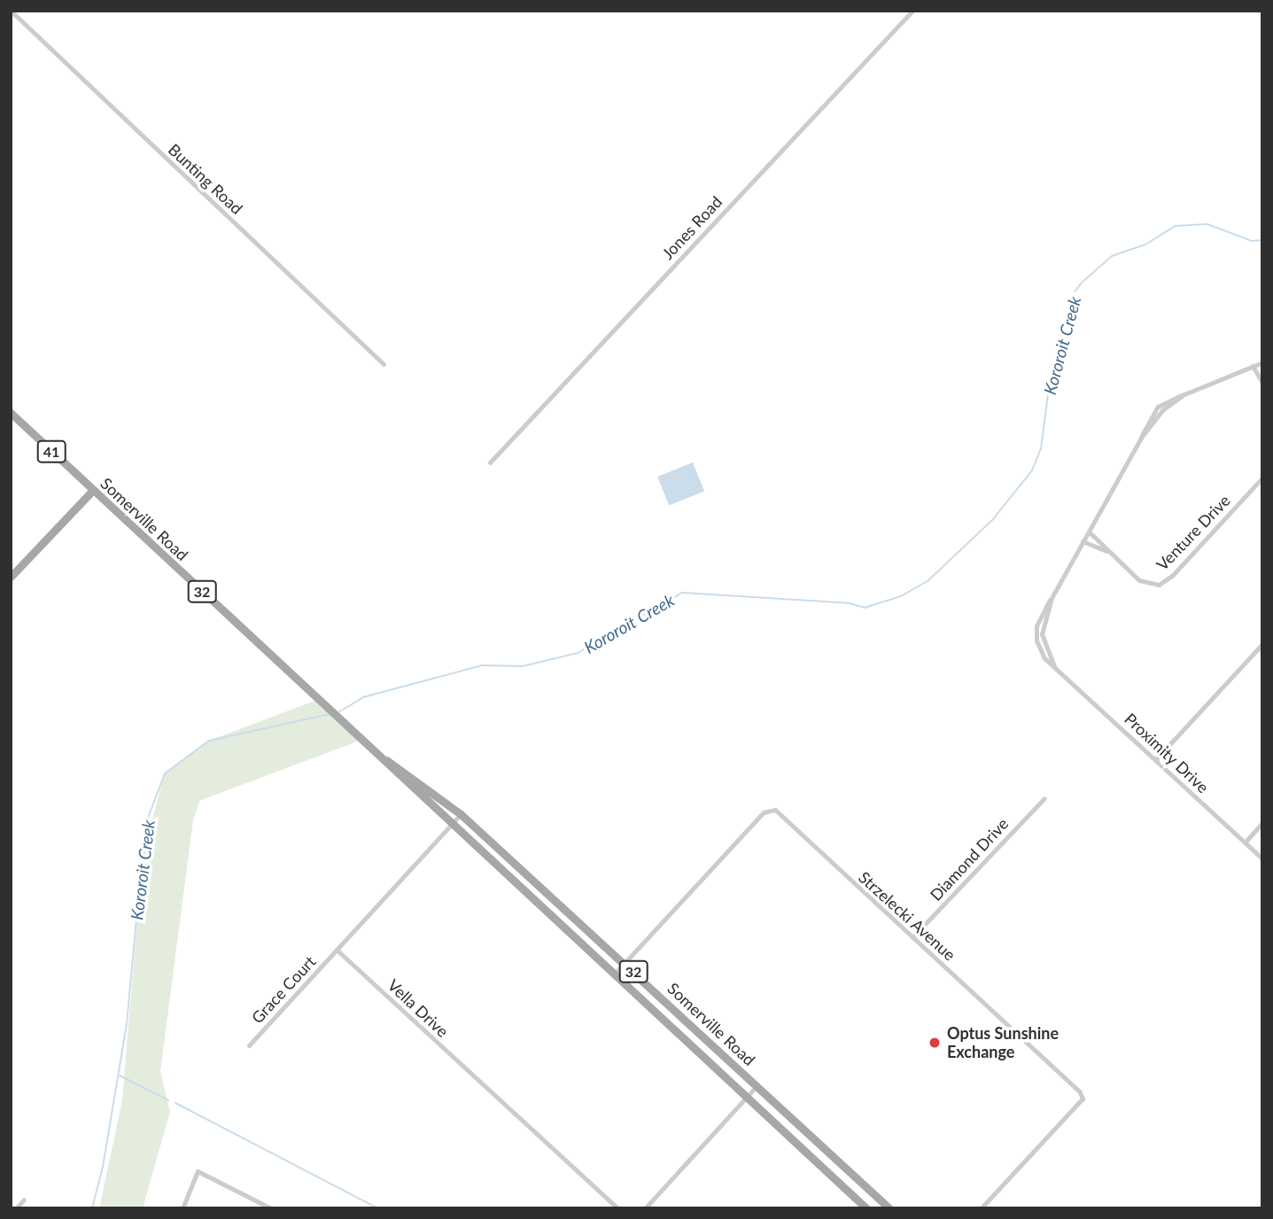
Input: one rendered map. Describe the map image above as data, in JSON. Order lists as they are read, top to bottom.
{
  "streets": {
    "main road": ["41", "Somerville Road", "32"],
    "street": [
      "Bunting Road",
      "Jones Road",
      "Venture Drive",
      "Proximity Drive",
      "Diamond Drive",
      "Strzelecki Avenue",
      "Grace Court",
      "Vella Drive"
    ]
  },
  "crossings": [
    ["Somerville Road", "Strzelecki Avenue"],
    ["Venture Drive", "Proximity Drive"],
    ["Diamond Drive", "Strzelecki Avenue"],
    ["Grace Court", "Vella Drive"]
  ],
  "water": ["Kororoit Creek"],
  "places": ["Optus Sunshine Exchange"]
}
